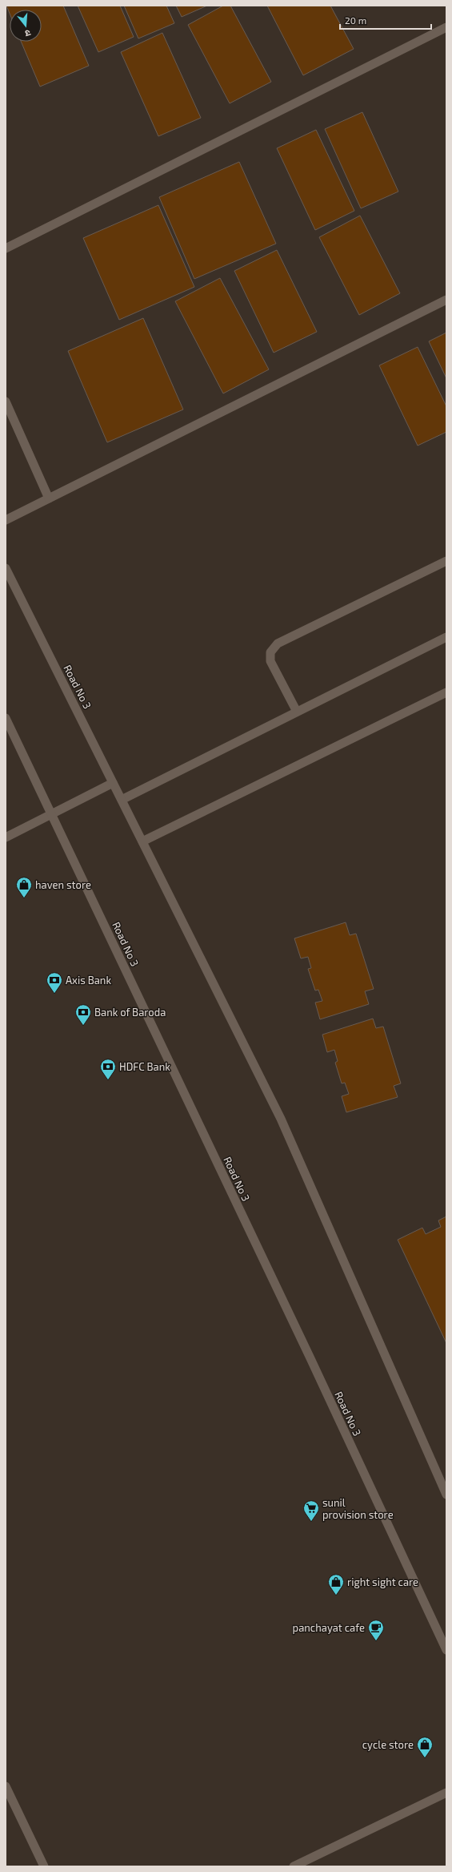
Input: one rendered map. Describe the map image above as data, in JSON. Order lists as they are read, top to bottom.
{
  "streets": {
    "street": ["Road No 3"]
  },
  "places": {
    "shop": ["haven store", "right sight care", "cycle store"],
    "bank": ["Axis Bank", "Bank of Baroda", "HDFC Bank"],
    "supermarket": ["sunil provision store"],
    "cafe": ["panchayat cafe"]
  },
  "scale_bar": "20 m",
  "north": "bottom"
}
